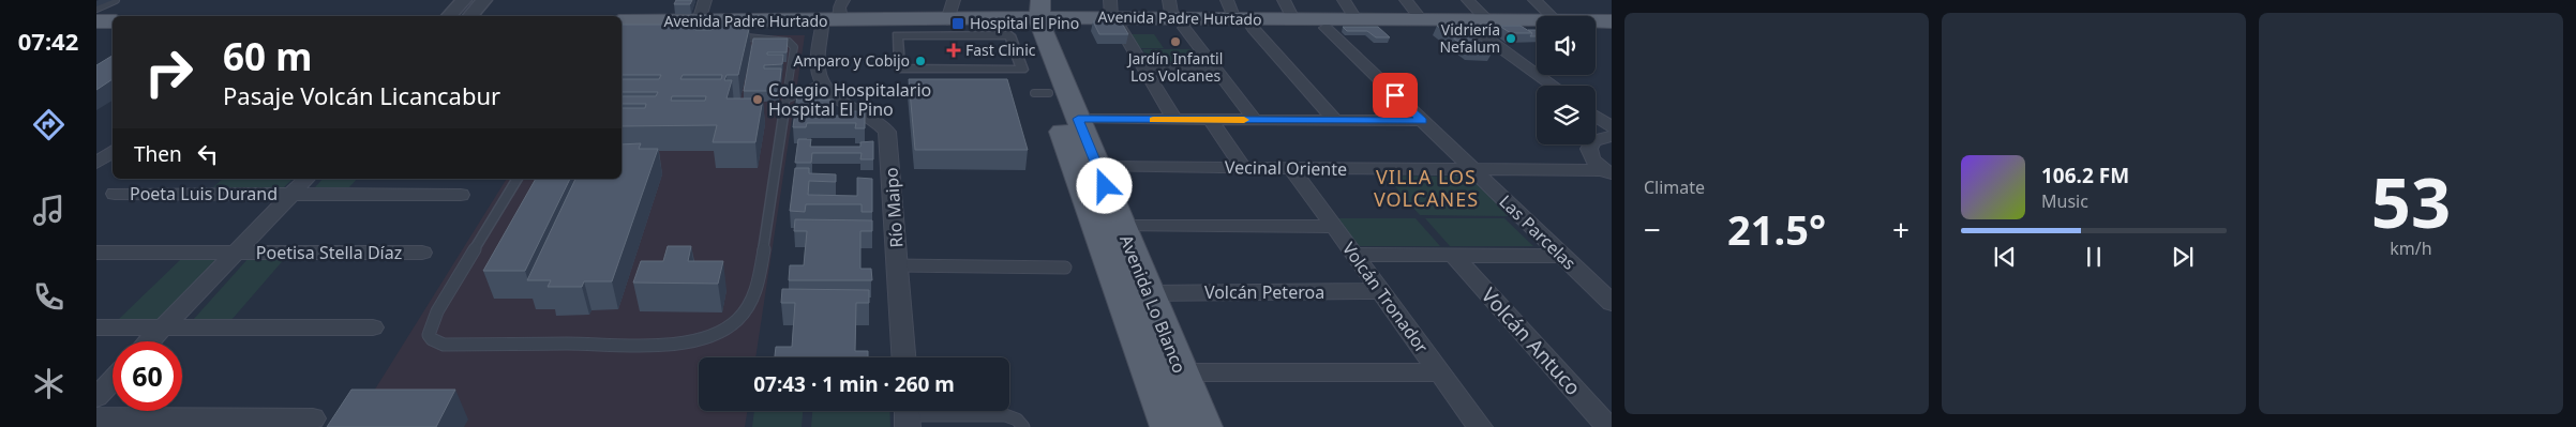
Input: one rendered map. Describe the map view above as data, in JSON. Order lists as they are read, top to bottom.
{
  "streets": {
    "main road": ["Avenida Padre Hurtado", "Avenida Lo Blanco"],
    "street": [
      "Vecinal Oriente",
      "Poeta Luis Durand",
      "Río Maipo",
      "Las Parcelas",
      "Poetisa Stella Díaz",
      "Volcán Peteroa",
      "Volcán Tronador",
      "Volcán Antuco"
    ]
  },
  "crossings": [
    ["Avenida Padre Hurtado", "Las Parcelas"],
    ["Avenida Padre Hurtado", "Avenida Lo Blanco"],
    ["Vecinal Oriente", "Las Parcelas"],
    ["Vecinal Oriente", "Volcán Tronador"],
    ["Vecinal Oriente", "Avenida Lo Blanco"],
    ["Volcán Peteroa", "Volcán Tronador"],
    ["Volcán Peteroa", "Avenida Lo Blanco"]
  ],
  "districts": ["VILLA LOS VOLCANES"],
  "places": {
    "transit": ["Hospital El Pino"],
    "other": [
      "Vidriería Nefalum",
      "Jardín Infantil Los Volcanes",
      "Amparo y Cobijo",
      "Colegio Hospitalario Hospital El Pino"
    ],
    "health": ["Fast Clinic"]
  },
  "page": {
    "tabs": "07:42",
    "tile": [
      "Climate",
      ["53", "km/h"]
    ],
    "turn": ["60 m", "Pasaje Volcán Licancabur"],
    "then": "Then",
    "song": ["106.2 FM", "Music"],
    "heat": ["−", "21.5°", "+"],
    "limit": "60",
    "trip": "07:43 · 1 min · 260 m"
  }
}
